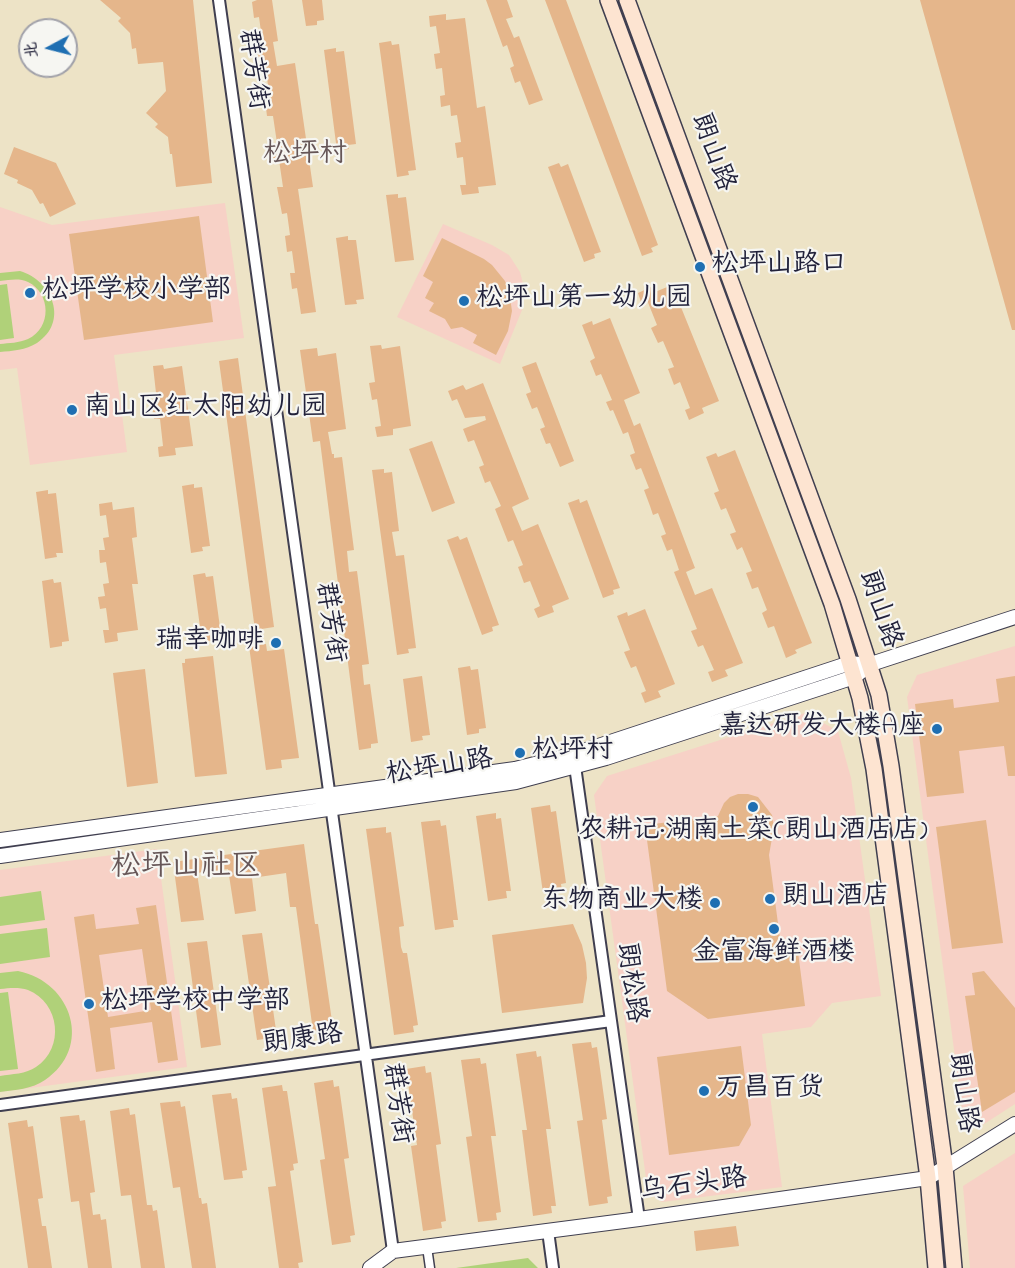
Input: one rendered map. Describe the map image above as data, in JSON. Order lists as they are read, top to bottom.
{
  "streets": {
    "main road": ["朗山路"],
    "street": [
      "群芳街",
      "松坪山路",
      "朗松路",
      "朗康路",
      "乌石头路"
    ]
  },
  "crossings": [
    ["群芳街", "松坪山路"],
    ["群芳街", "朗康路"],
    ["群芳街", "乌石头路"],
    ["朗山路", "松坪山路"],
    ["朗山路", "乌石头路"],
    ["松坪山路", "朗松路"],
    ["朗松路", "朗康路"],
    ["朗松路", "乌石头路"]
  ],
  "districts": ["松坪村", "松坪山社区"],
  "places": [
    "松坪山路口",
    "松坪学校小学部",
    "松坪山第一幼儿园",
    "南山区红太阳幼儿园",
    "瑞幸咖啡",
    "嘉达研发大楼A座",
    "松坪村",
    "农耕记·湖南土菜(朗山酒店店)",
    "朗山酒店",
    "东物商业大楼",
    "金富海鲜酒楼",
    "松坪学校中学部",
    "万昌百货"
  ],
  "north": "left"
}
